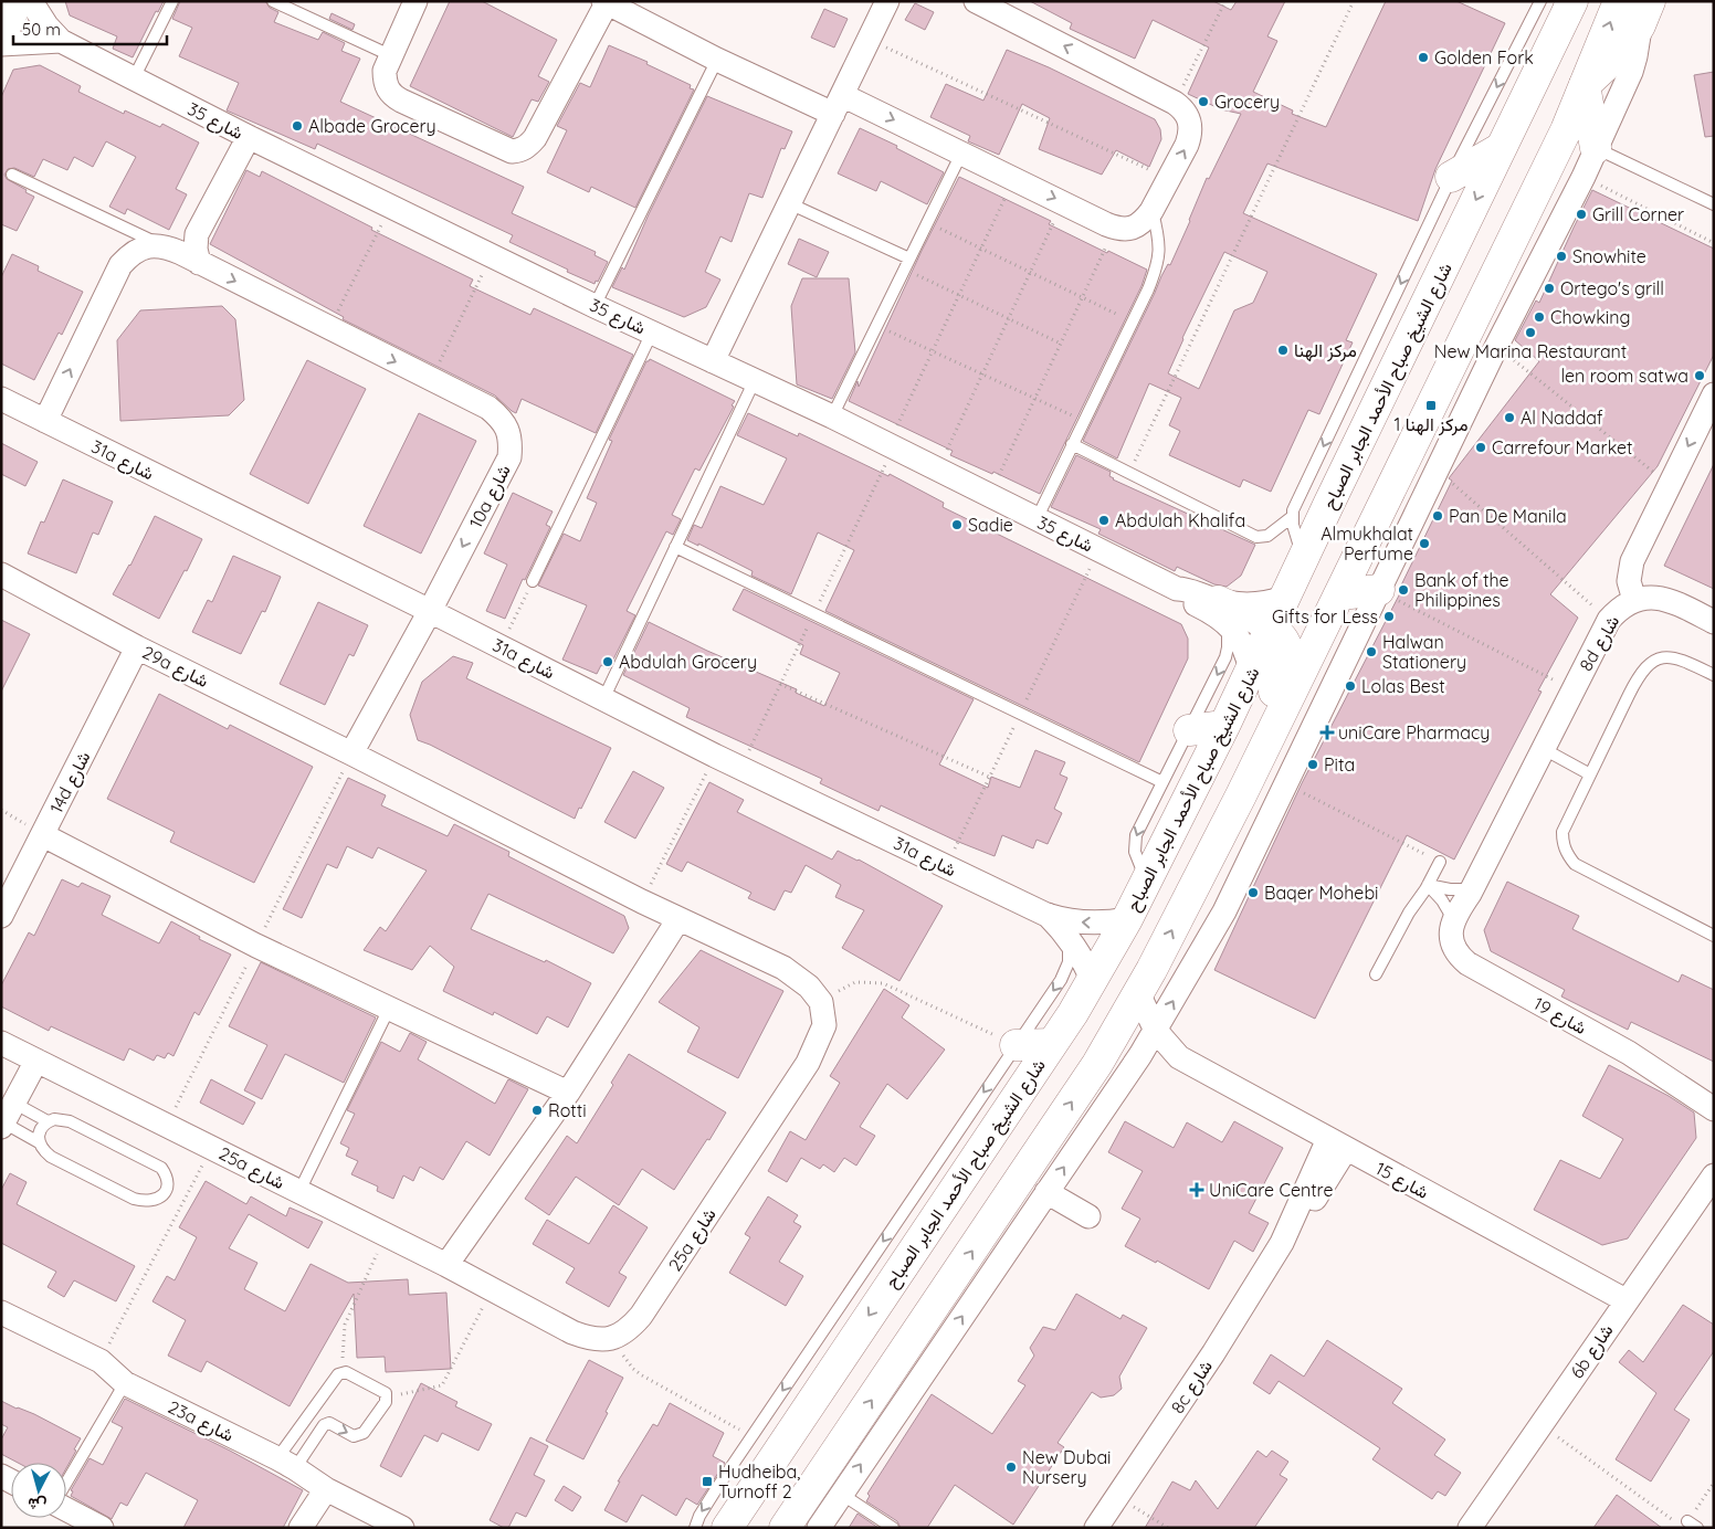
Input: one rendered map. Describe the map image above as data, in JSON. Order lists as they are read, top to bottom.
{
  "streets": {
    "main road": ["شارع الشيخ صباح الأحمد الجابر الصباح"],
    "street": [
      "شارع 35",
      "31a شارع",
      "10a شارع",
      "8d شارع",
      "29a شارع",
      "14d شارع",
      "شارع 19",
      "25a شارع",
      "شارع 15",
      "6b شارع",
      "8c شارع",
      "23a شارع"
    ]
  },
  "crossings": [
    ["شارع 35", "شارع الشيخ صباح الأحمد الجابر الصباح"],
    ["شارع الشيخ صباح الأحمد الجابر الصباح", "31a شارع"],
    ["31a شارع", "10a شارع"],
    ["10a شارع", "29a شارع"],
    ["8d شارع", "شارع 19"],
    ["29a شارع", "14d شارع"],
    ["شارع 15", "6b شارع"],
    ["شارع 15", "8c شارع"]
  ],
  "places": {
    "other": [
      "Golden Fork",
      "Grocery",
      "Albade Grocery",
      "Grill Corner",
      "Snowhite",
      "Ortego's grill",
      "Chowking",
      "New Marina Restaurant",
      "مركز الهنا",
      "len room satwa",
      "Al Naddaf",
      "Carrefour Market",
      "Pan De Manila",
      "Abdulah Khalifa",
      "Sadie",
      "Almukhalat Perfume",
      "Bank of the Philippines",
      "Gifts for Less",
      "Halwan Stationery",
      "Abdulah Grocery",
      "Lolas Best",
      "Pita",
      "Baqer Mohebi",
      "Rotti",
      "New Dubai Nursery"
    ],
    "transit": ["مركز الهنا 1", "Hudheiba, Turnoff 2"],
    "health": ["uniCare Pharmacy", "UniCare Centre"]
  },
  "scale_bar": "50 m",
  "north": "bottom"
}
